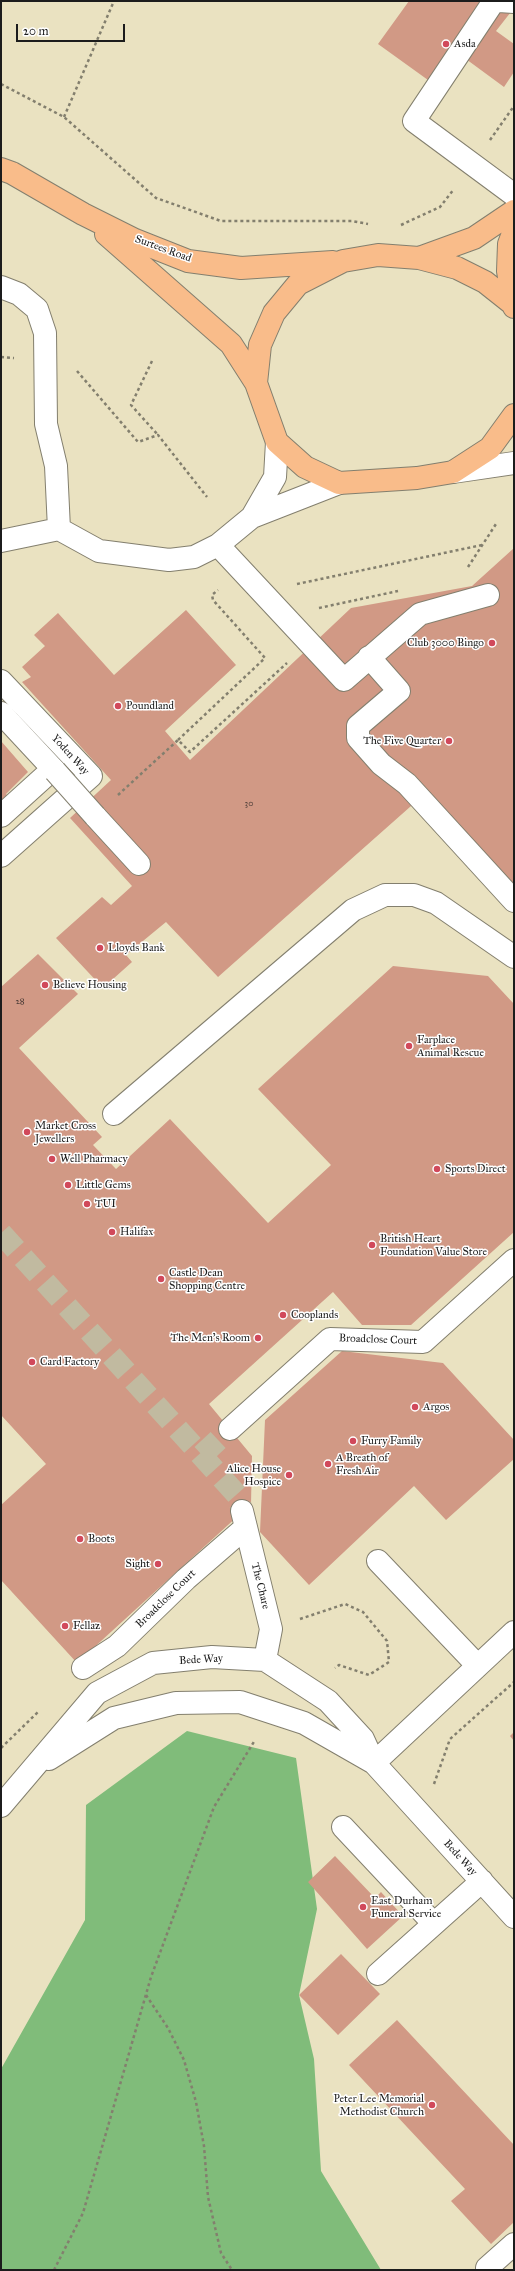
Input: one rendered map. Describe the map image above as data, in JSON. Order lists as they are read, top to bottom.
{
  "streets": {
    "main road": ["Surtees Road"],
    "street": [
      "Yoden Way",
      "Broadclose Court",
      "The Chare",
      "Bede Way"
    ]
  },
  "crossings": [
    ["Broadclose Court", "The Chare"],
    ["The Chare", "Bede Way"]
  ],
  "places": [
    "Asda",
    "Club 3000 Bingo",
    "Poundland",
    "The Five Quarter",
    "Lloyds Bank",
    "Believe Housing",
    "Farplace Animal Rescue",
    "Market Cross Jewellers",
    "Well Pharmacy",
    "Sports Direct",
    "Little Gems",
    "TUI",
    "Halifax",
    "British Heart Foundation Value Store",
    "Castle Dean Shopping Centre",
    "Cooplands",
    "The Men's Room",
    "Card Factory",
    "Argos",
    "Furry Family",
    "A Breath of Fresh Air",
    "Alice House Hospice",
    "Boots",
    "Sight",
    "Fellaz",
    "East Durham Funeral Service",
    "Peter Lee Memorial Methodist Church"
  ],
  "house_numbers": ["30", "28"],
  "scale_bar": "20 m"
}
